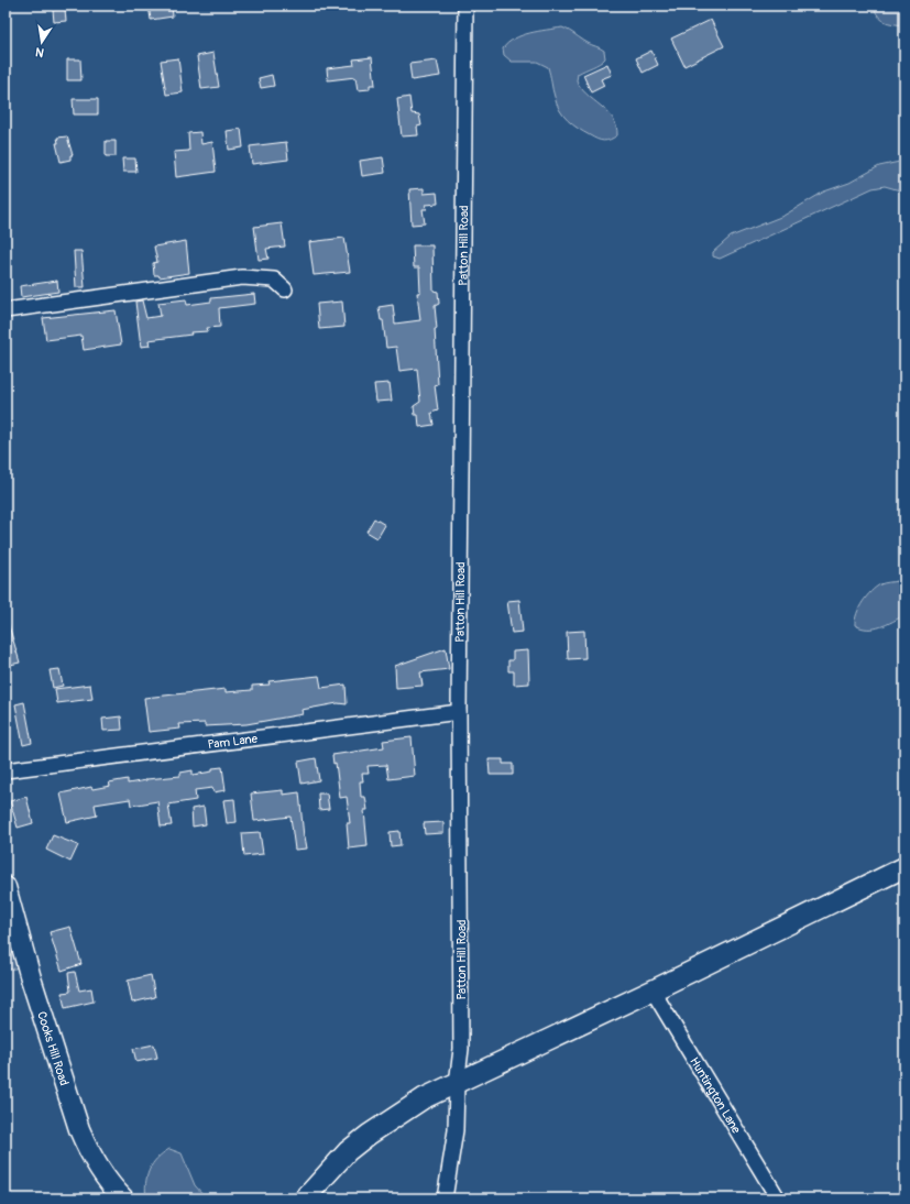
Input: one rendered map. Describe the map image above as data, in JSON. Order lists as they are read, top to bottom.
{
  "streets": {
    "main road": ["Cooks Hill Road"],
    "street": ["Patton Hill Road", "Pam Lane", "Huntington Lane"]
  },
  "crossings": [
    ["Patton Hill Road", "Pam Lane"]
  ],
  "north": "bottom"
}
